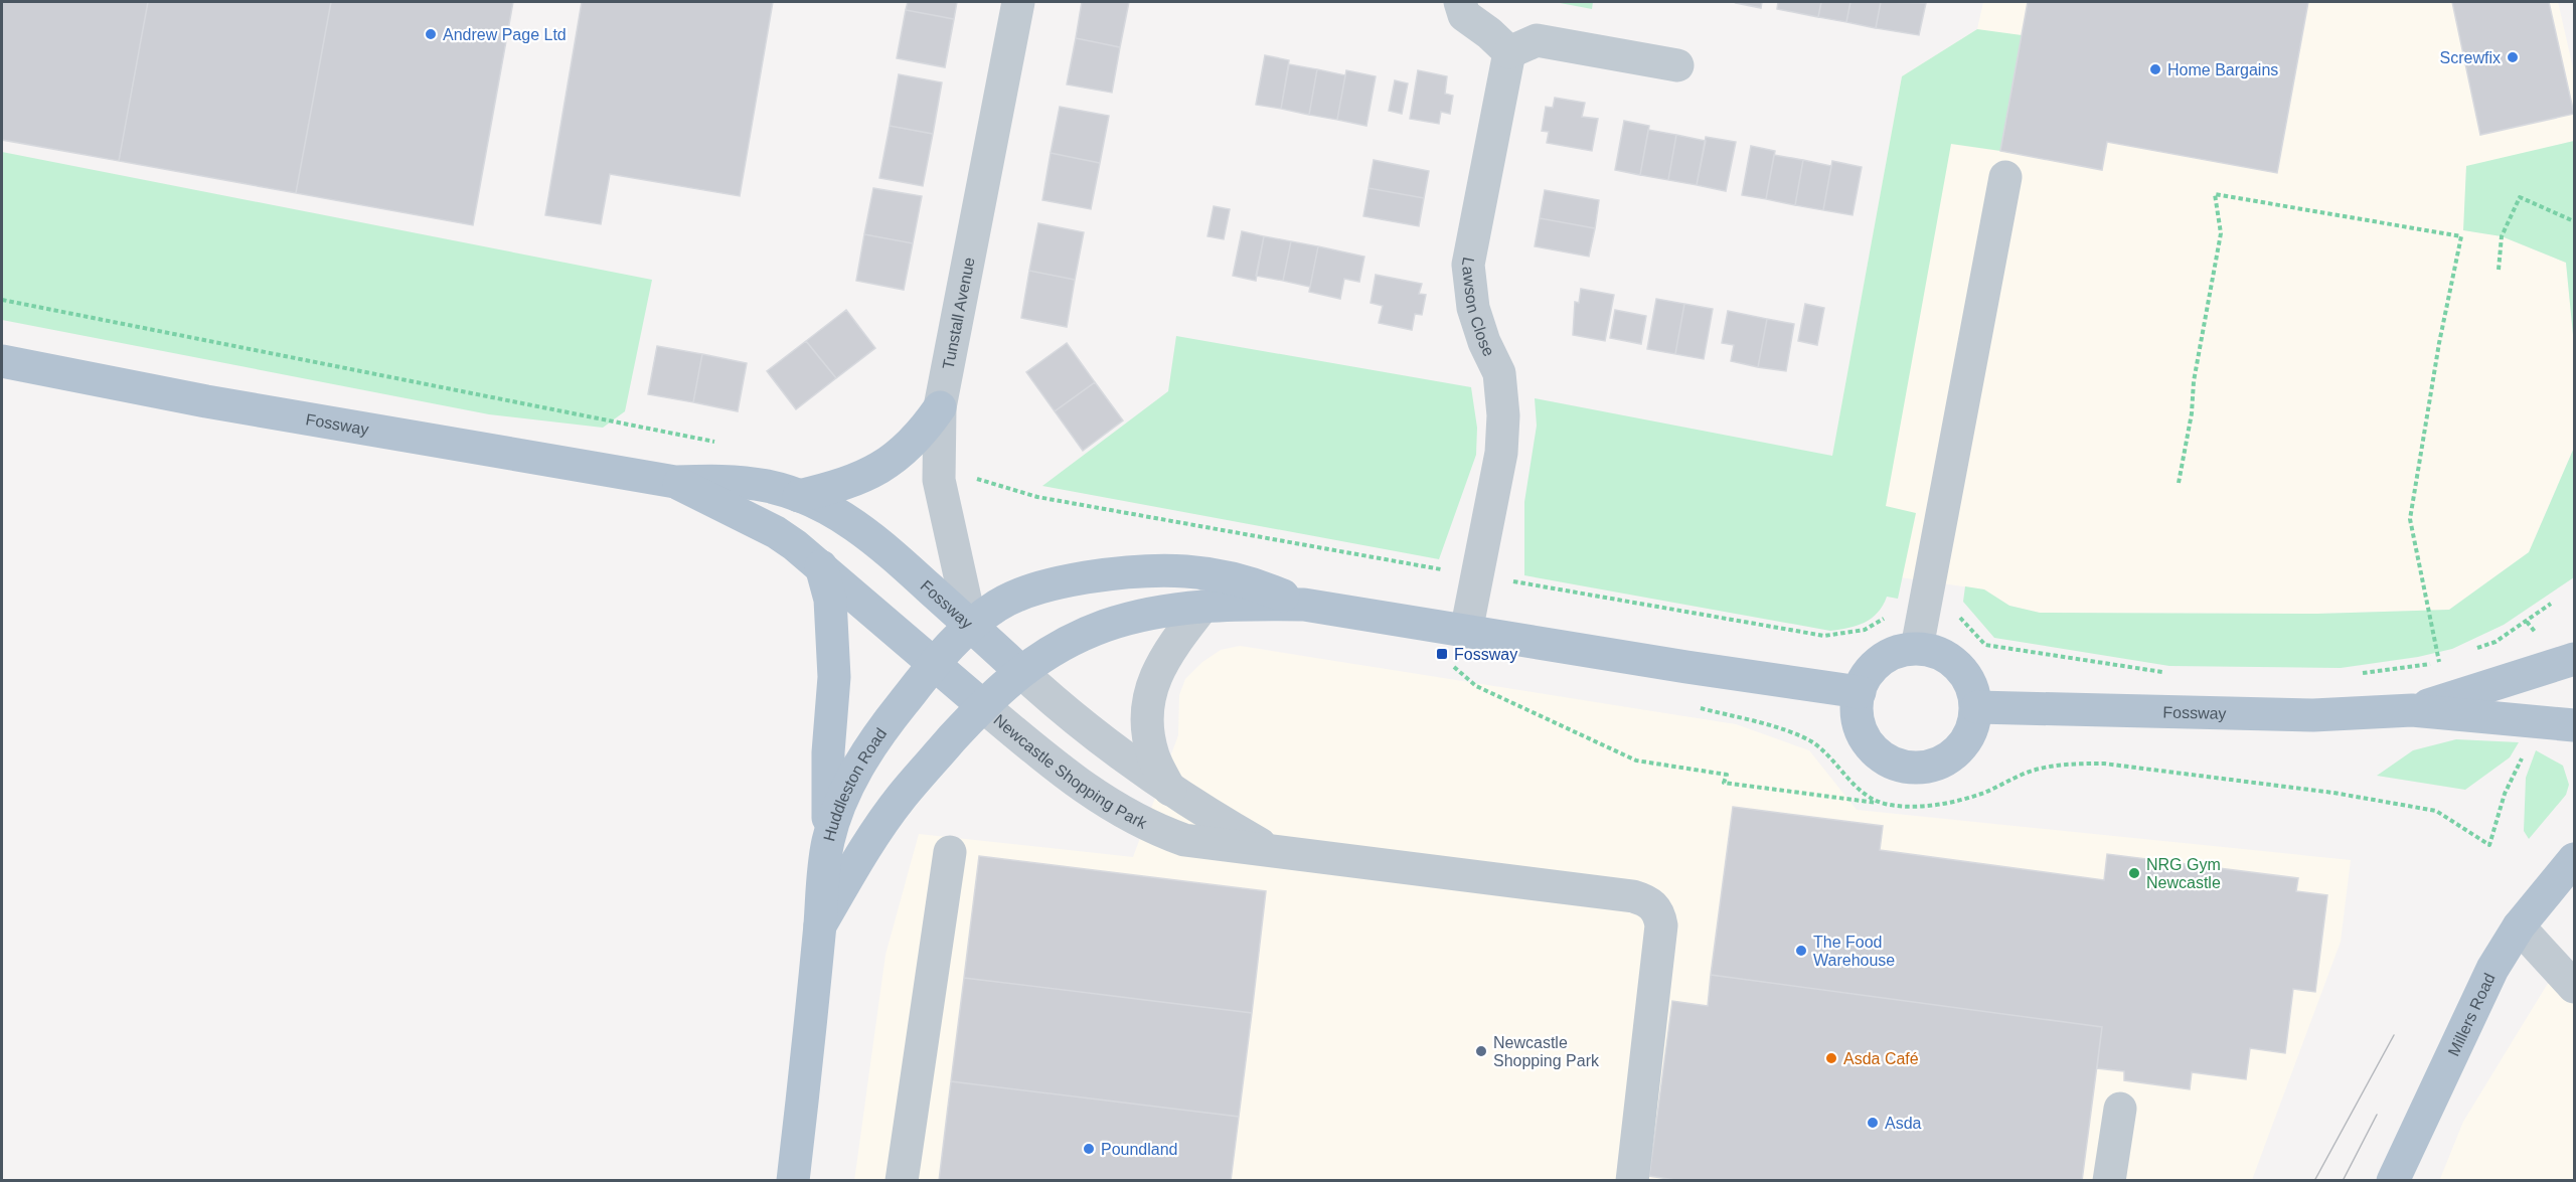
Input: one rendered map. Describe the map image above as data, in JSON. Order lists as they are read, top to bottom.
{
  "streets": {
    "main road": ["Fossway", "Huddleston Road", "Millers Road"],
    "street": ["Lawson Close", "Tunstall Avenue", "Newcastle Shopping Park"]
  },
  "crossings": [
    ["Lawson Close", "Fossway"],
    ["Tunstall Avenue", "Fossway"],
    ["Tunstall Avenue", "Huddleston Road"],
    ["Fossway", "Newcastle Shopping Park"],
    ["Fossway", "Huddleston Road"],
    ["Newcastle Shopping Park", "Huddleston Road"]
  ],
  "places": {
    "other": [
      "Andrew Page Ltd",
      "Screwfix",
      "Home Bargains",
      "NRG Gym Newcastle",
      "The Food Warehouse",
      "Newcastle Shopping Park",
      "Asda Café",
      "Asda",
      "Poundland"
    ],
    "transit": ["Fossway"]
  }
}
